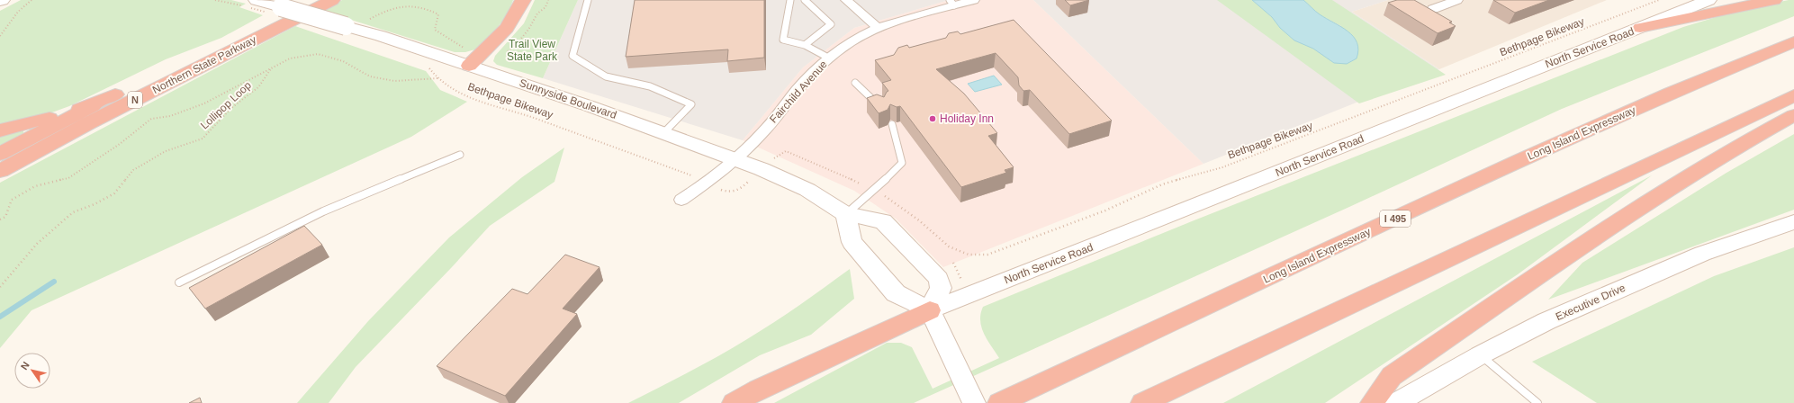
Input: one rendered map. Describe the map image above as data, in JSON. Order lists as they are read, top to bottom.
{
  "streets": {
    "highway": [
      "Northern State Parkway",
      "N",
      "Long Island Expressway",
      "I 495"
    ],
    "main road": ["North Service Road", "Sunnyside Boulevard", "Executive Drive"],
    "street": ["Fairchild Avenue"],
    "path": ["Bethpage Bikeway", "Lollipop Loop"]
  },
  "crossings": [
    ["Bethpage Bikeway", "Lollipop Loop"],
    ["North Service Road", "Sunnyside Boulevard"],
    ["Fairchild Avenue", "Sunnyside Boulevard"]
  ],
  "parks": ["Trail View State Park"],
  "places": ["Holiday Inn"],
  "north": "top left"
}
